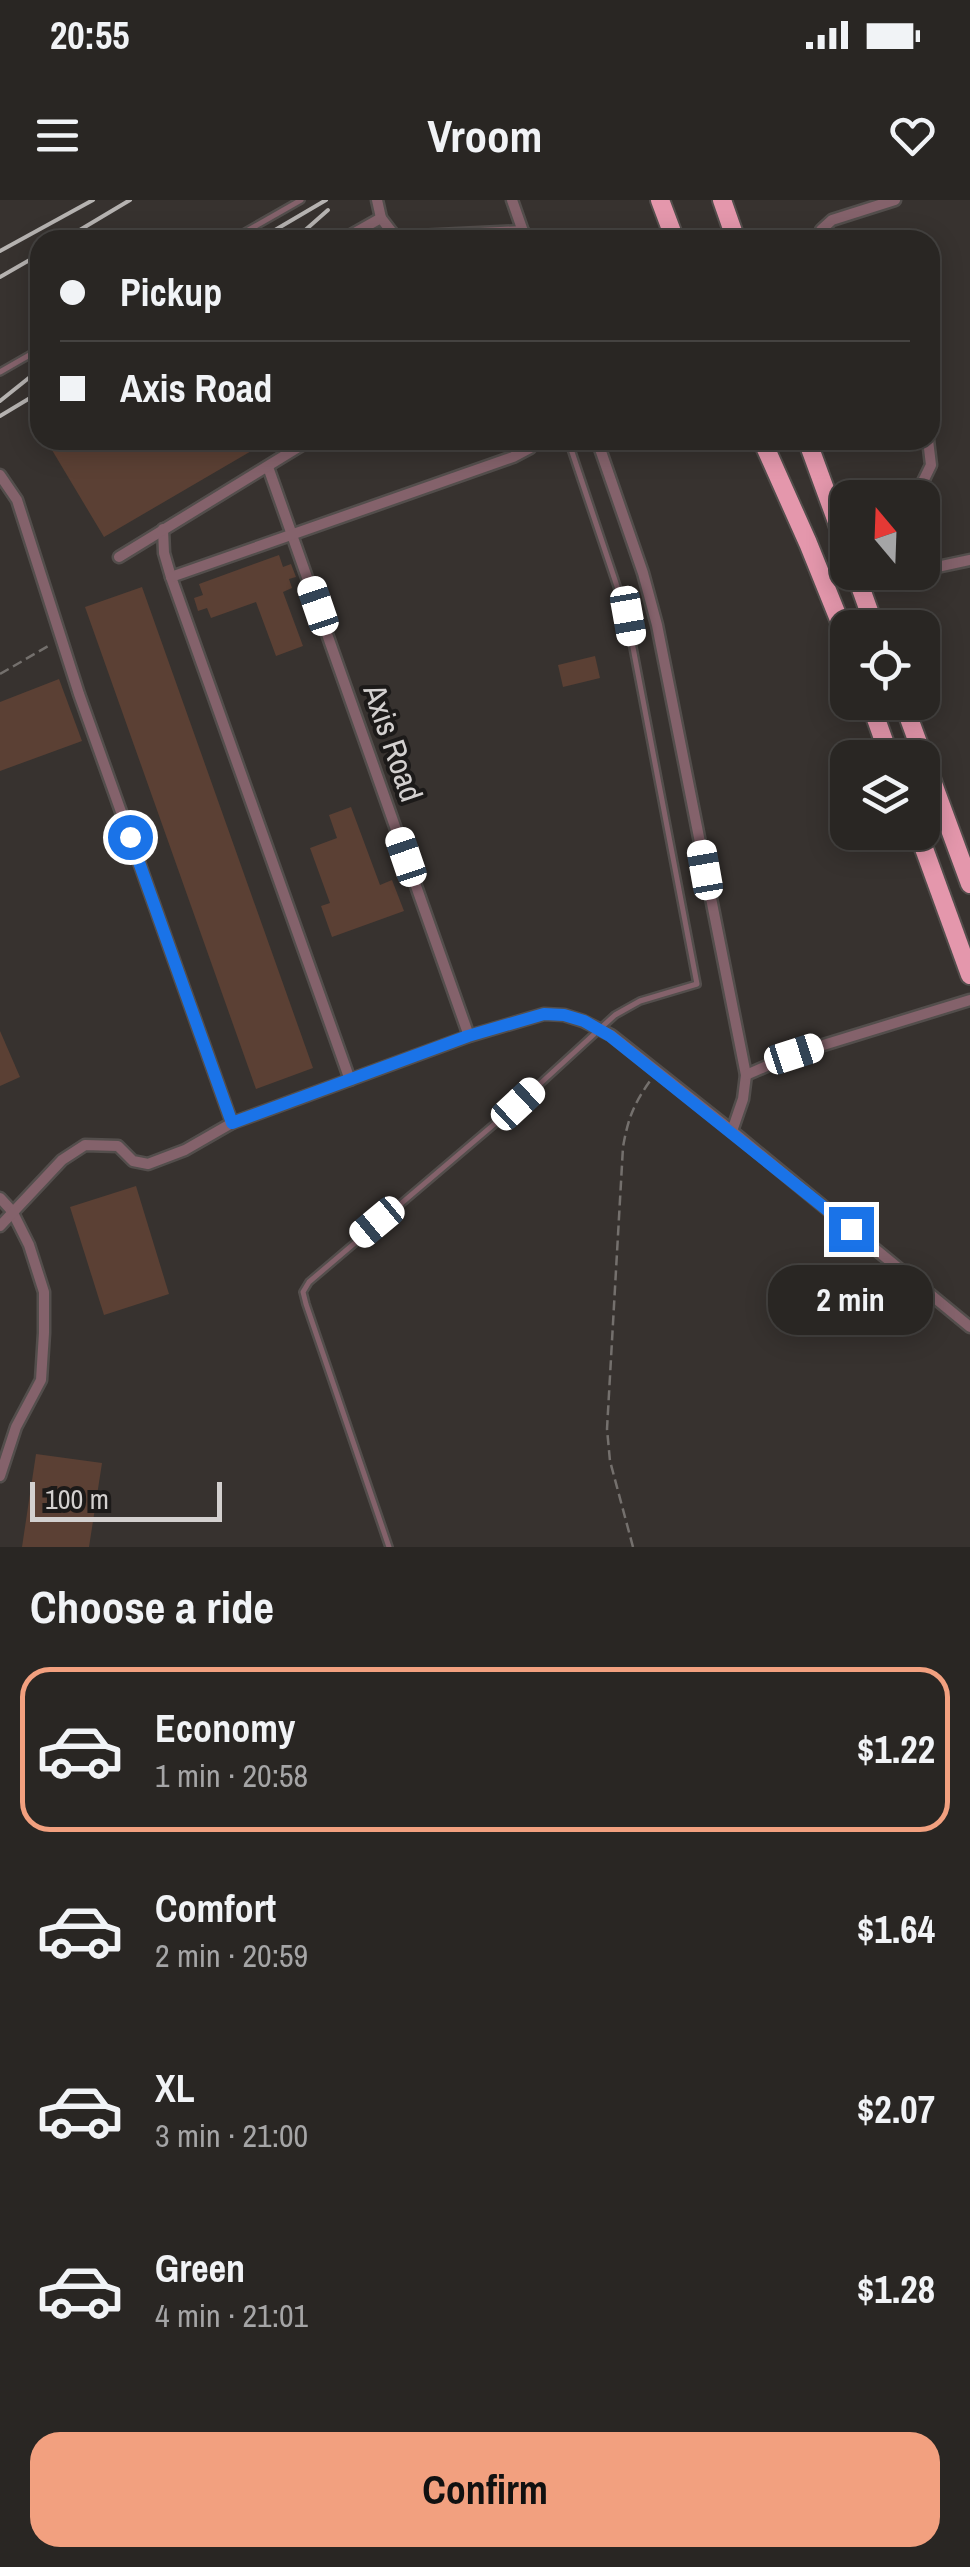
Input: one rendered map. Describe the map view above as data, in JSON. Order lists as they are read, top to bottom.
{
  "streets": {
    "street": ["Axis Road"]
  },
  "scale_bar": "100 m",
  "north": "top",
  "page": {
    "status": "20:55",
    "header": "Vroom",
    "banner": ["Pickup", "Axis Road"],
    "bubble": "2 min",
    "scale": "100 m",
    "heading": "Choose a ride",
    "list": [
      {
        "name": "Economy",
        "note": "1 min · 20:58",
        "value": "$1.22"
      },
      {
        "name": "Comfort",
        "note": "2 min · 20:59",
        "value": "$1.64"
      },
      {
        "name": "XL",
        "note": "3 min · 21:00",
        "value": "$2.07"
      },
      {
        "name": "Green",
        "note": "4 min · 21:01",
        "value": "$1.28"
      }
    ],
    "buttons": "Confirm"
  }
}
